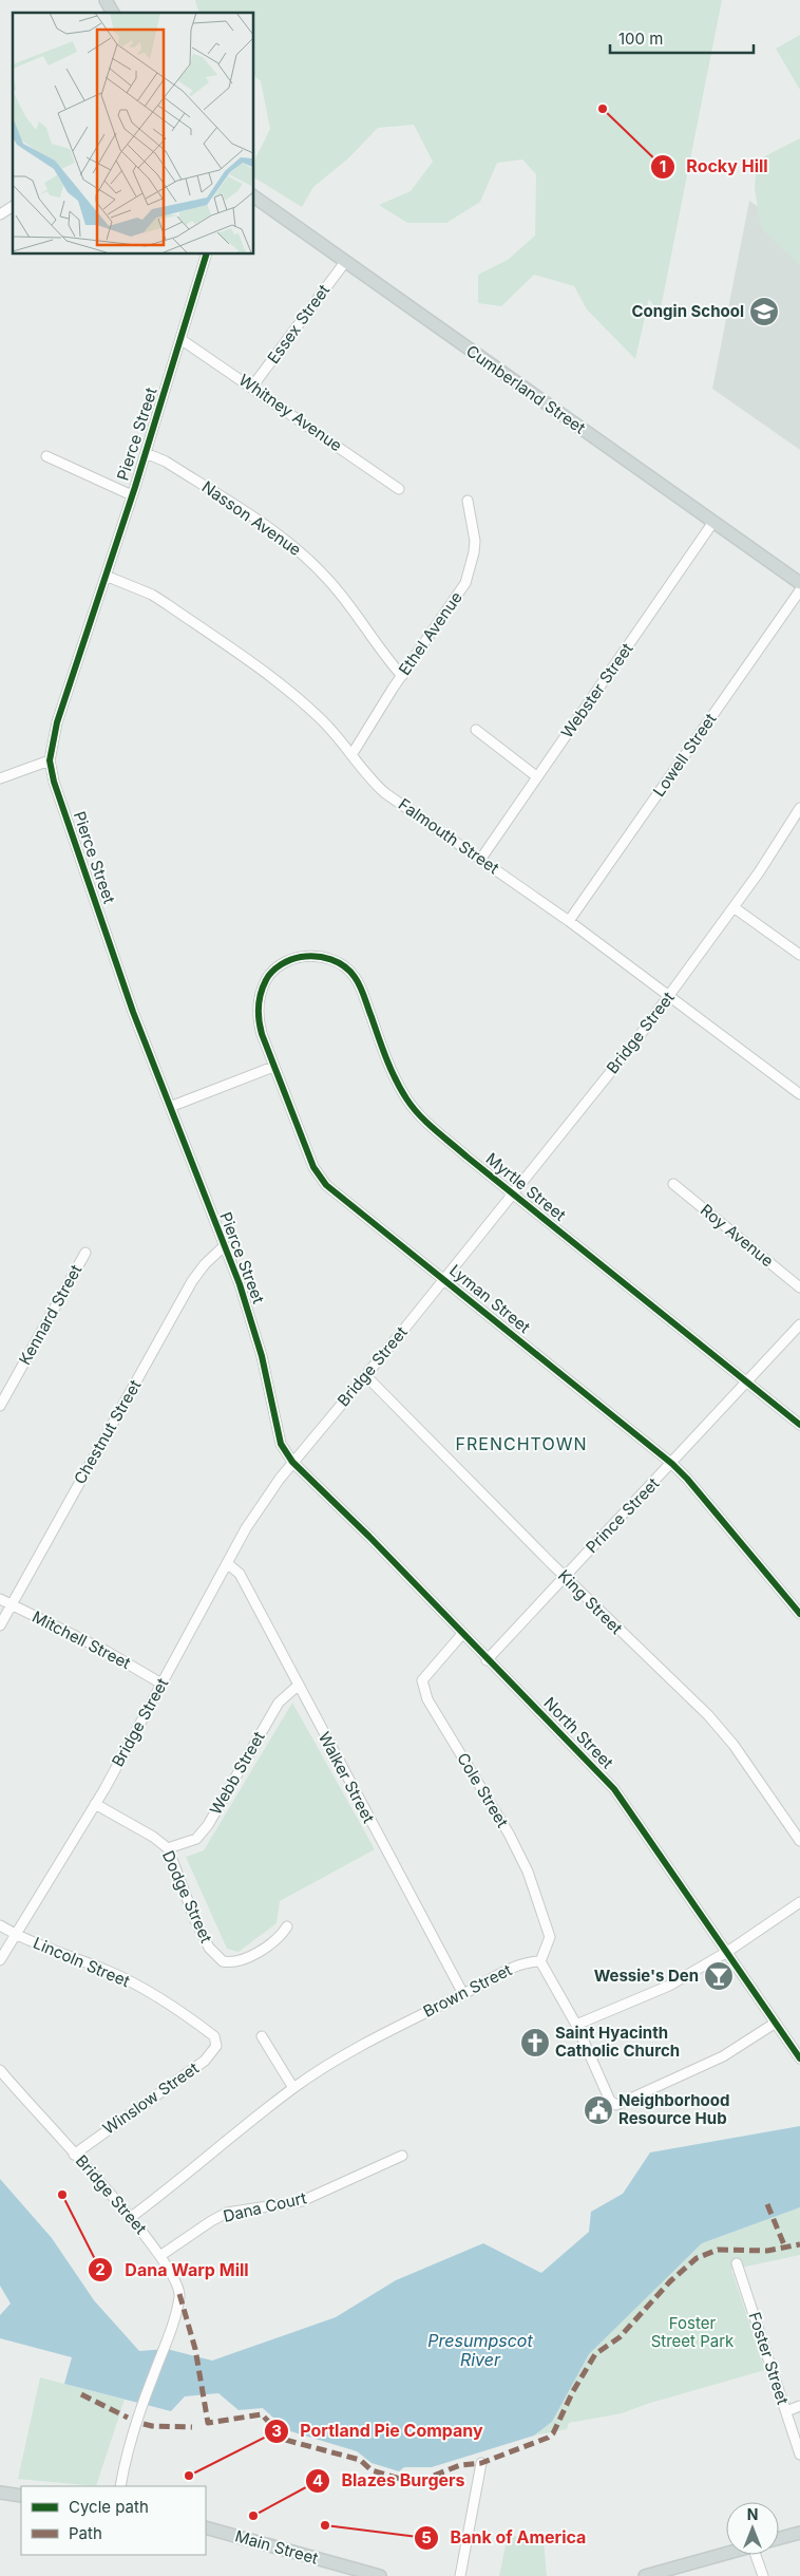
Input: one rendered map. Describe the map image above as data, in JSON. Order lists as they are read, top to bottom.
{
  "streets": {
    "main road": ["Cumberland Street", "Main Street"],
    "street": [
      "Essex Street",
      "Whitney Avenue",
      "Pierce Street",
      "Nasson Avenue",
      "Ethel Avenue",
      "Webster Street",
      "Lowell Street",
      "Falmouth Street",
      "Bridge Street",
      "Myrtle Street",
      "Roy Avenue",
      "Lyman Street",
      "Kennard Street",
      "Chestnut Street",
      "Prince Street",
      "King Street",
      "Mitchell Street",
      "North Street",
      "Webb Street",
      "Walker Street",
      "Cole Street",
      "Dodge Street",
      "Lincoln Street",
      "Brown Street",
      "Winslow Street",
      "Dana Court",
      "Foster Street"
    ]
  },
  "crossings": [
    ["Essex Street", "Cumberland Street"],
    ["Essex Street", "Whitney Avenue"],
    ["Cumberland Street", "Webster Street"],
    ["Whitney Avenue", "Pierce Street"],
    ["Pierce Street", "Nasson Avenue"],
    ["Pierce Street", "Falmouth Street"],
    ["Pierce Street", "Bridge Street"],
    ["Pierce Street", "Chestnut Street"],
    ["Pierce Street", "North Street"],
    ["Nasson Avenue", "Ethel Avenue"],
    ["Ethel Avenue", "Falmouth Street"],
    ["Webster Street", "Falmouth Street"],
    ["Lowell Street", "Falmouth Street"],
    ["Falmouth Street", "Bridge Street"],
    ["Bridge Street", "Myrtle Street"],
    ["Bridge Street", "Lyman Street"],
    ["Bridge Street", "King Street"],
    ["Bridge Street", "Mitchell Street"],
    ["Bridge Street", "North Street"],
    ["Bridge Street", "Walker Street"],
    ["Bridge Street", "Dodge Street"],
    ["Bridge Street", "Lincoln Street"],
    ["Bridge Street", "Brown Street"],
    ["Bridge Street", "Winslow Street"],
    ["Bridge Street", "Dana Court"],
    ["Myrtle Street", "Lyman Street"],
    ["Myrtle Street", "Prince Street"],
    ["Lyman Street", "Prince Street"],
    ["Chestnut Street", "Mitchell Street"],
    ["Prince Street", "King Street"],
    ["Prince Street", "North Street"],
    ["North Street", "Cole Street"],
    ["Webb Street", "Walker Street"],
    ["Webb Street", "Dodge Street"],
    ["Walker Street", "Brown Street"],
    ["Cole Street", "Brown Street"],
    ["Lincoln Street", "Winslow Street"]
  ],
  "districts": ["FRENCHTOWN"],
  "water": ["Presumpscot River"],
  "parks": ["Foster Street Park"],
  "places": {
    "other": [
      "Rocky Hill",
      "Dana Warp Mill",
      "Portland Pie Company",
      "Blazes Burgers",
      "Bank of America"
    ],
    "school or university": ["Congin School"],
    "bar": ["Wessie's Den"],
    "church": ["Saint Hyacinth Catholic Church"],
    "public building": ["Neighborhood Resource Hub"]
  },
  "legend": ["Cycle path", "Path"],
  "scale_bar": "100 m",
  "north": "top"
}
